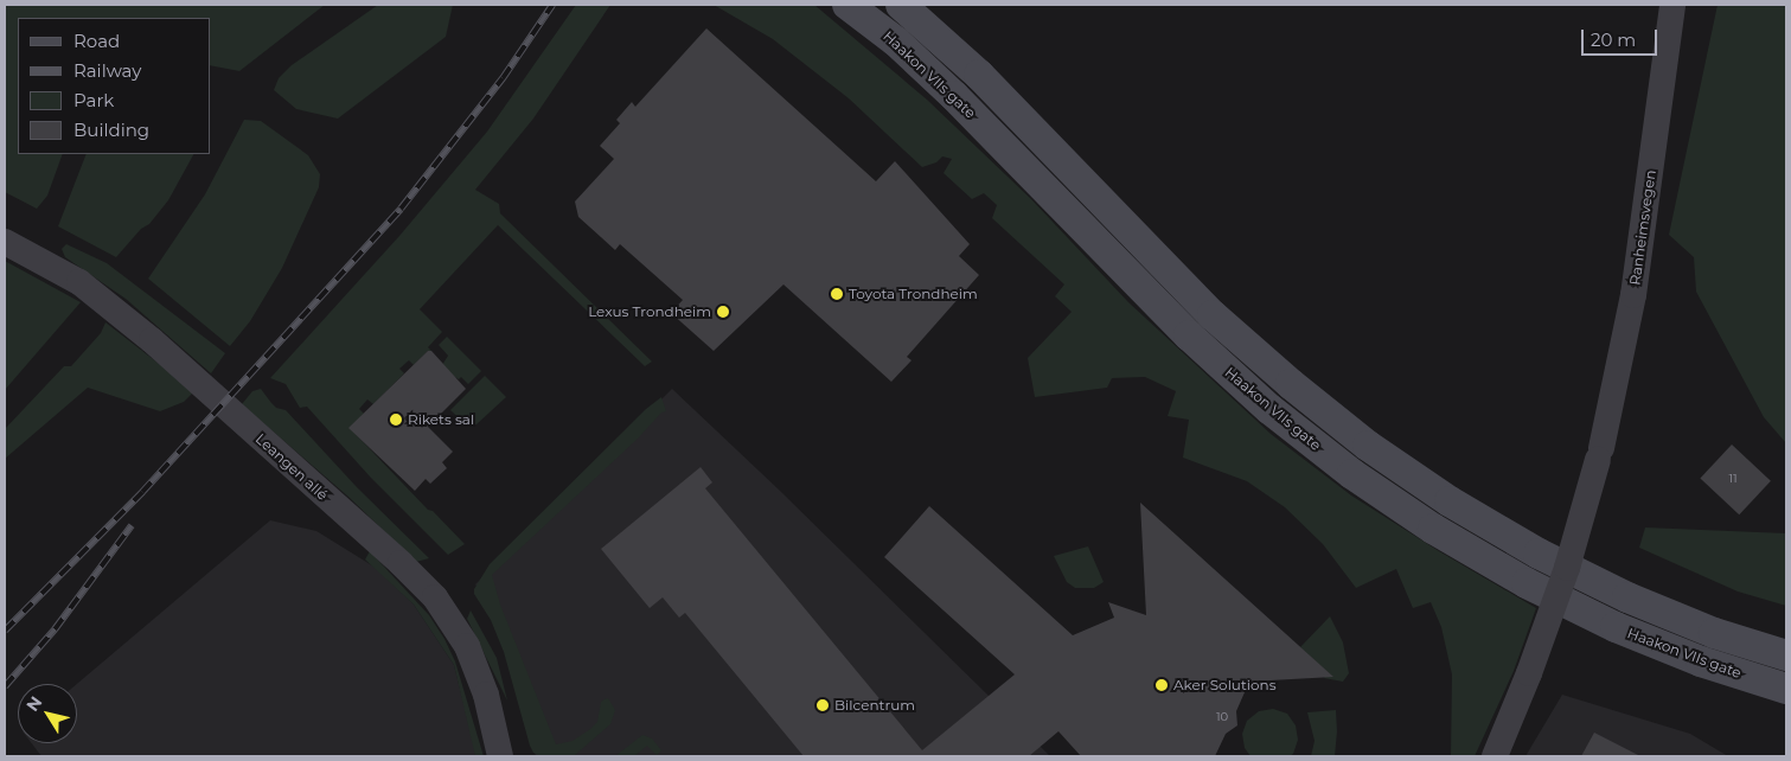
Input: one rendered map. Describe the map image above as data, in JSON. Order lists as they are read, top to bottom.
{
  "streets": {
    "main road": ["Haakon VIIs gate"],
    "street": ["Ranheimsvegen", "Leangen allé"]
  },
  "places": [
    "Toyota Trondheim",
    "Lexus Trondheim",
    "Rikets sal",
    "Aker Solutions",
    "Bilcentrum"
  ],
  "house_numbers": ["11", "10"],
  "legend": [
    "Road",
    "Railway",
    "Park",
    "Building"
  ],
  "scale_bar": "20 m",
  "north": "top left"
}
